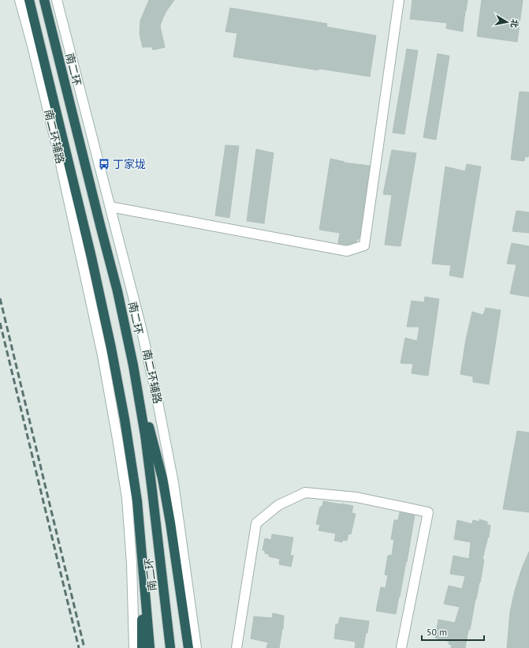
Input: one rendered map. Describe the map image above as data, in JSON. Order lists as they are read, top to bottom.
{
  "streets": {
    "highway": ["南二环"],
    "street": ["南二环辅路"]
  },
  "places": {
    "bus stop": ["丁家垅"]
  },
  "scale_bar": "50 m",
  "north": "right"
}
